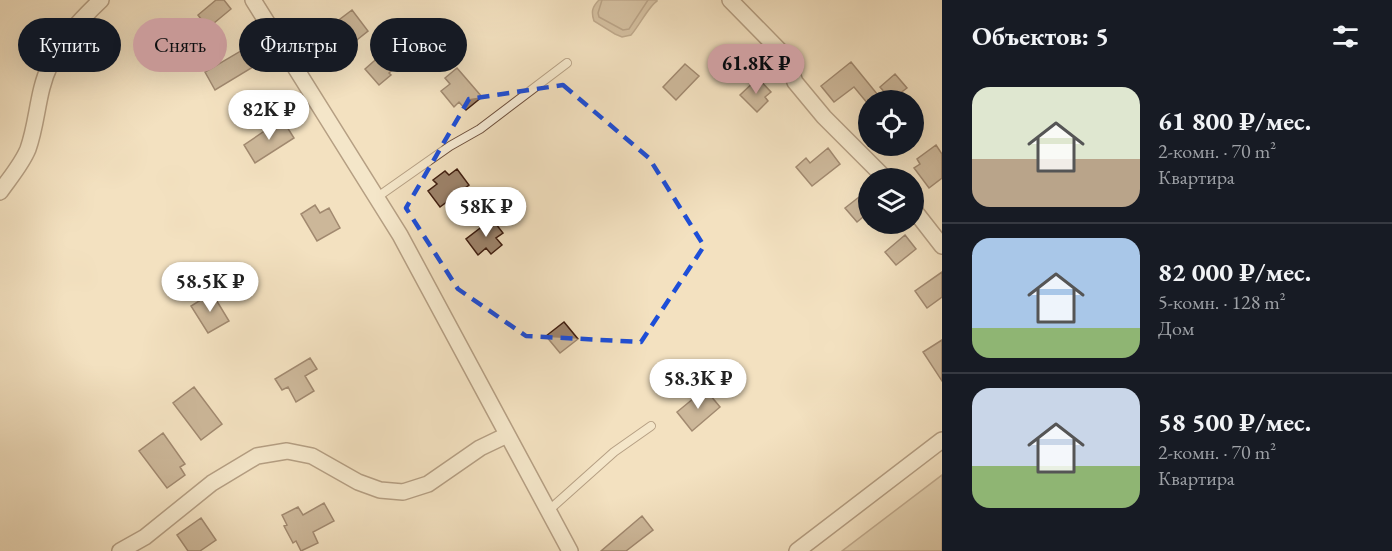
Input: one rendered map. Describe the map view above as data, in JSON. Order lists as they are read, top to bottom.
{
  "page": {
    "heading": "Объектов: 5",
    "chip": [
      "Купить",
      "Снять",
      "Фильтры",
      "Новое"
    ],
    "price": [
      "61.8K ₽",
      "82K ₽",
      "58K ₽",
      "58.5K ₽",
      "58.3K ₽"
    ],
    "list": [
      {
        "name": "61 800 ₽/мес.",
        "note": "2-комн. · 70 m² · Квартира"
      },
      {
        "name": "82 000 ₽/мес.",
        "note": "5-комн. · 128 m² · Дом"
      },
      {
        "name": "58 500 ₽/мес.",
        "note": "2-комн. · 70 m² · Квартира"
      }
    ]
  }
}
